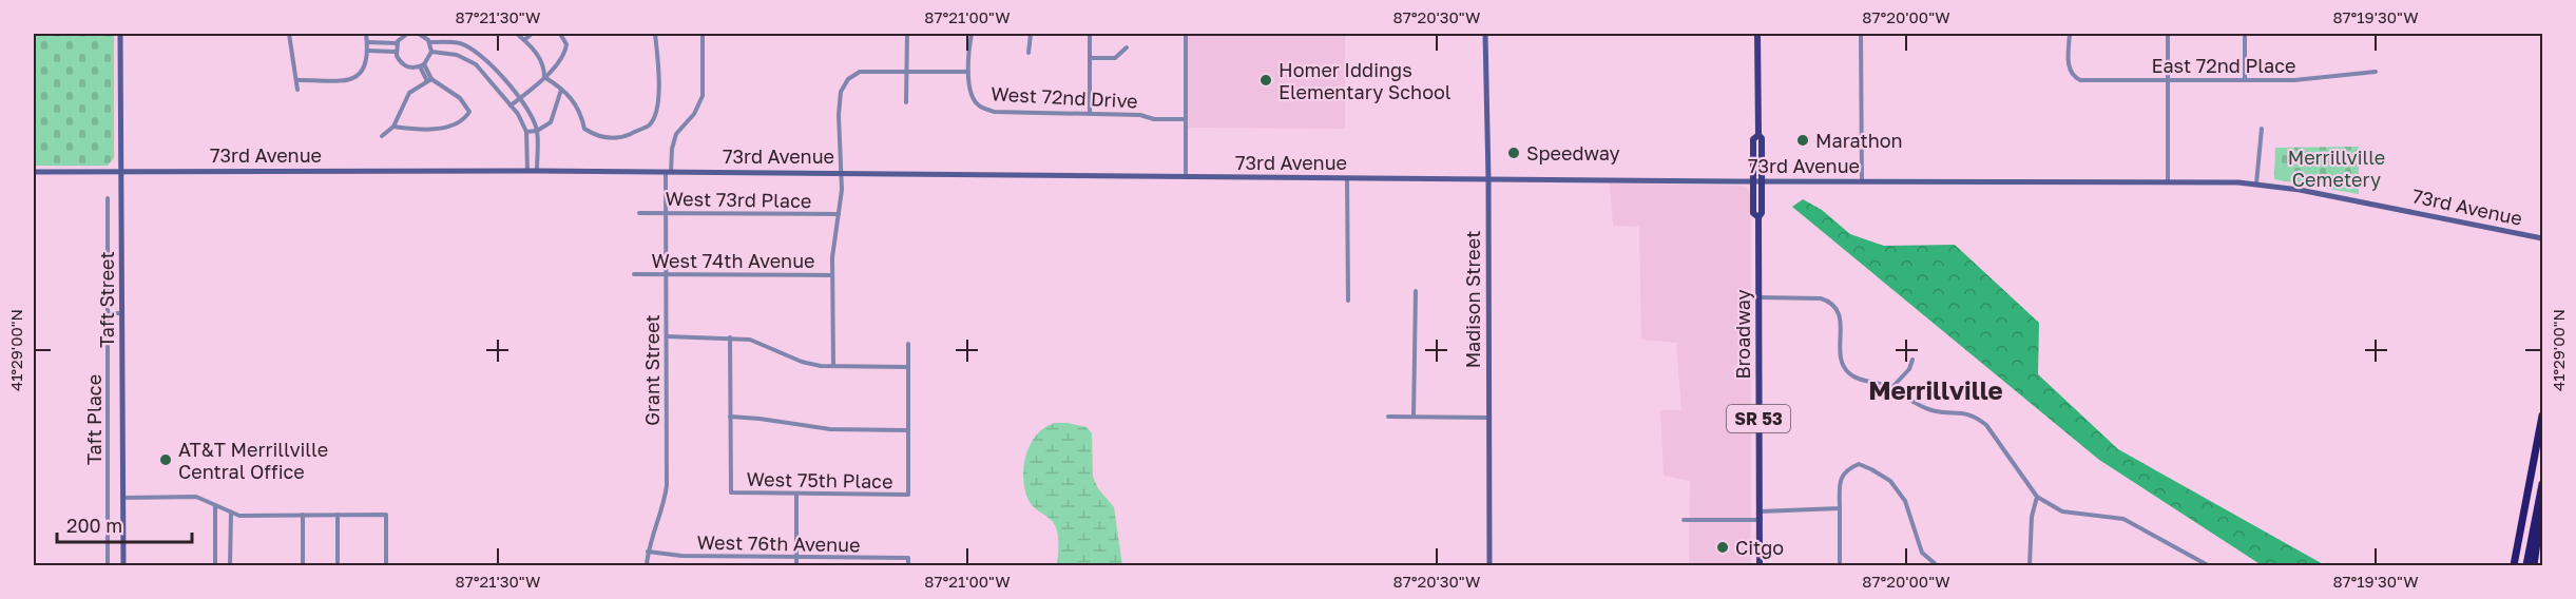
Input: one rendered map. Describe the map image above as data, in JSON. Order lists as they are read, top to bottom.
{
  "streets": {
    "main road": ["Broadway", "SR 53"],
    "street": [
      "East 72nd Place",
      "West 72nd Drive",
      "73rd Avenue",
      "West 73rd Place",
      "West 74th Avenue",
      "Taft Street",
      "Madison Street",
      "Grant Street",
      "Taft Place",
      "West 75th Place",
      "West 76th Avenue"
    ]
  },
  "crossings": [
    ["73rd Avenue", "Taft Street"],
    ["73rd Avenue", "Madison Street"],
    ["73rd Avenue", "Broadway"],
    ["73rd Avenue", "Grant Street"],
    ["West 73rd Place", "Grant Street"],
    ["West 74th Avenue", "Grant Street"],
    ["Grant Street", "West 76th Avenue"]
  ],
  "districts": ["Merrillville"],
  "parks": ["Merrillville Cemetery"],
  "places": [
    "Homer Iddings Elementary School",
    "Marathon",
    "Speedway",
    "AT&T Merrillville Central Office",
    "Citgo"
  ],
  "scale_bar": "200 m",
  "coordinates": [
    "87°21'30\"W",
    "87°21'00\"W",
    "87°20'30\"W",
    "87°20'00\"W",
    "87°19'30\"W",
    "41°29'00\"N"
  ]
}
